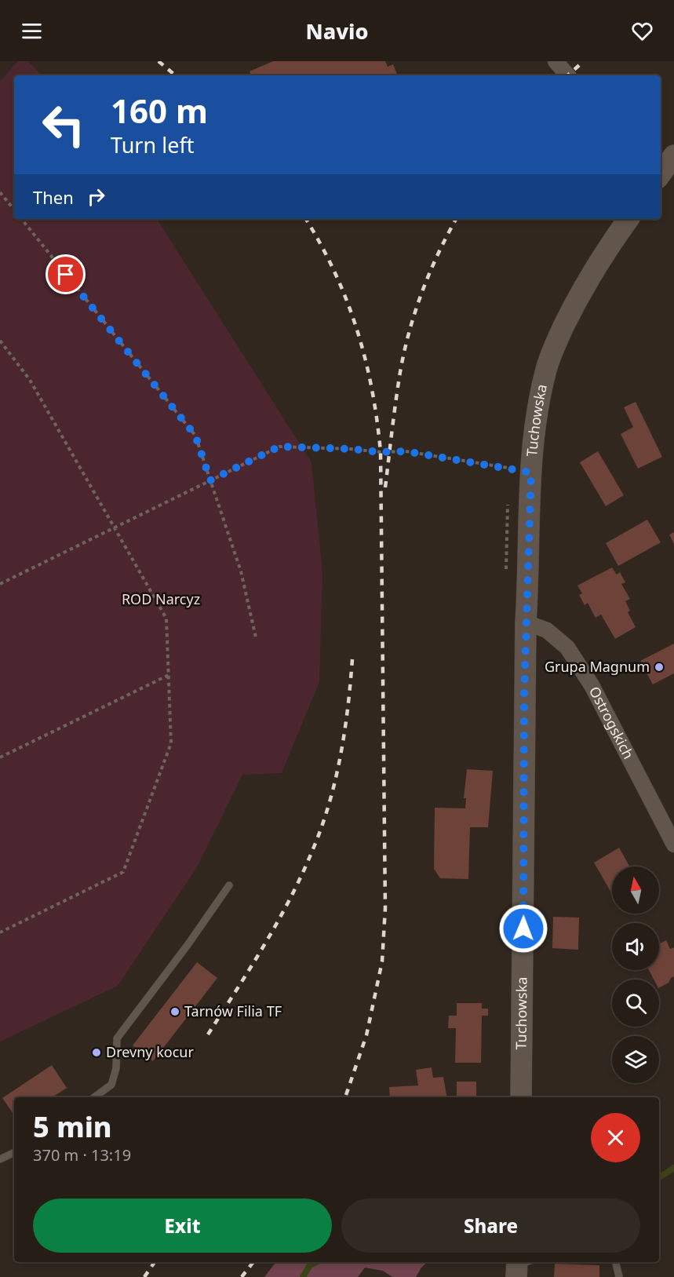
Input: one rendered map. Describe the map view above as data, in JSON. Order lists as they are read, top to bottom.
{
  "streets": {
    "street": ["Tuchowska", "Ostrogskich"]
  },
  "crossings": [
    ["Tuchowska", "Ostrogskich"]
  ],
  "parks": ["ROD Narcyz"],
  "places": ["Grupa Magnum", "Tarnów Filia TF", "Drevny kocur"],
  "north": "top",
  "page": {
    "header": "Navio",
    "turn": ["160 m", "Turn left"],
    "then": "Then",
    "heading": ["5 min", "370 m · 13:19"],
    "buttons": ["Exit", "Share"]
  }
}
